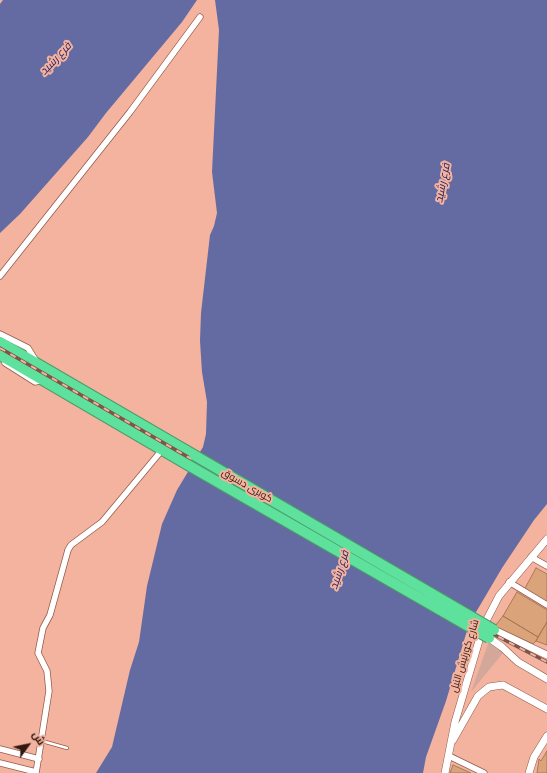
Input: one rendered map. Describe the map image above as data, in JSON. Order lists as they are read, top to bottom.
{
  "streets": {
    "highway": ["كوبرى دسوق"],
    "main road": ["شارع كورنيش النيل"]
  },
  "water": ["فرع رشيد"],
  "north": "top right"
}
